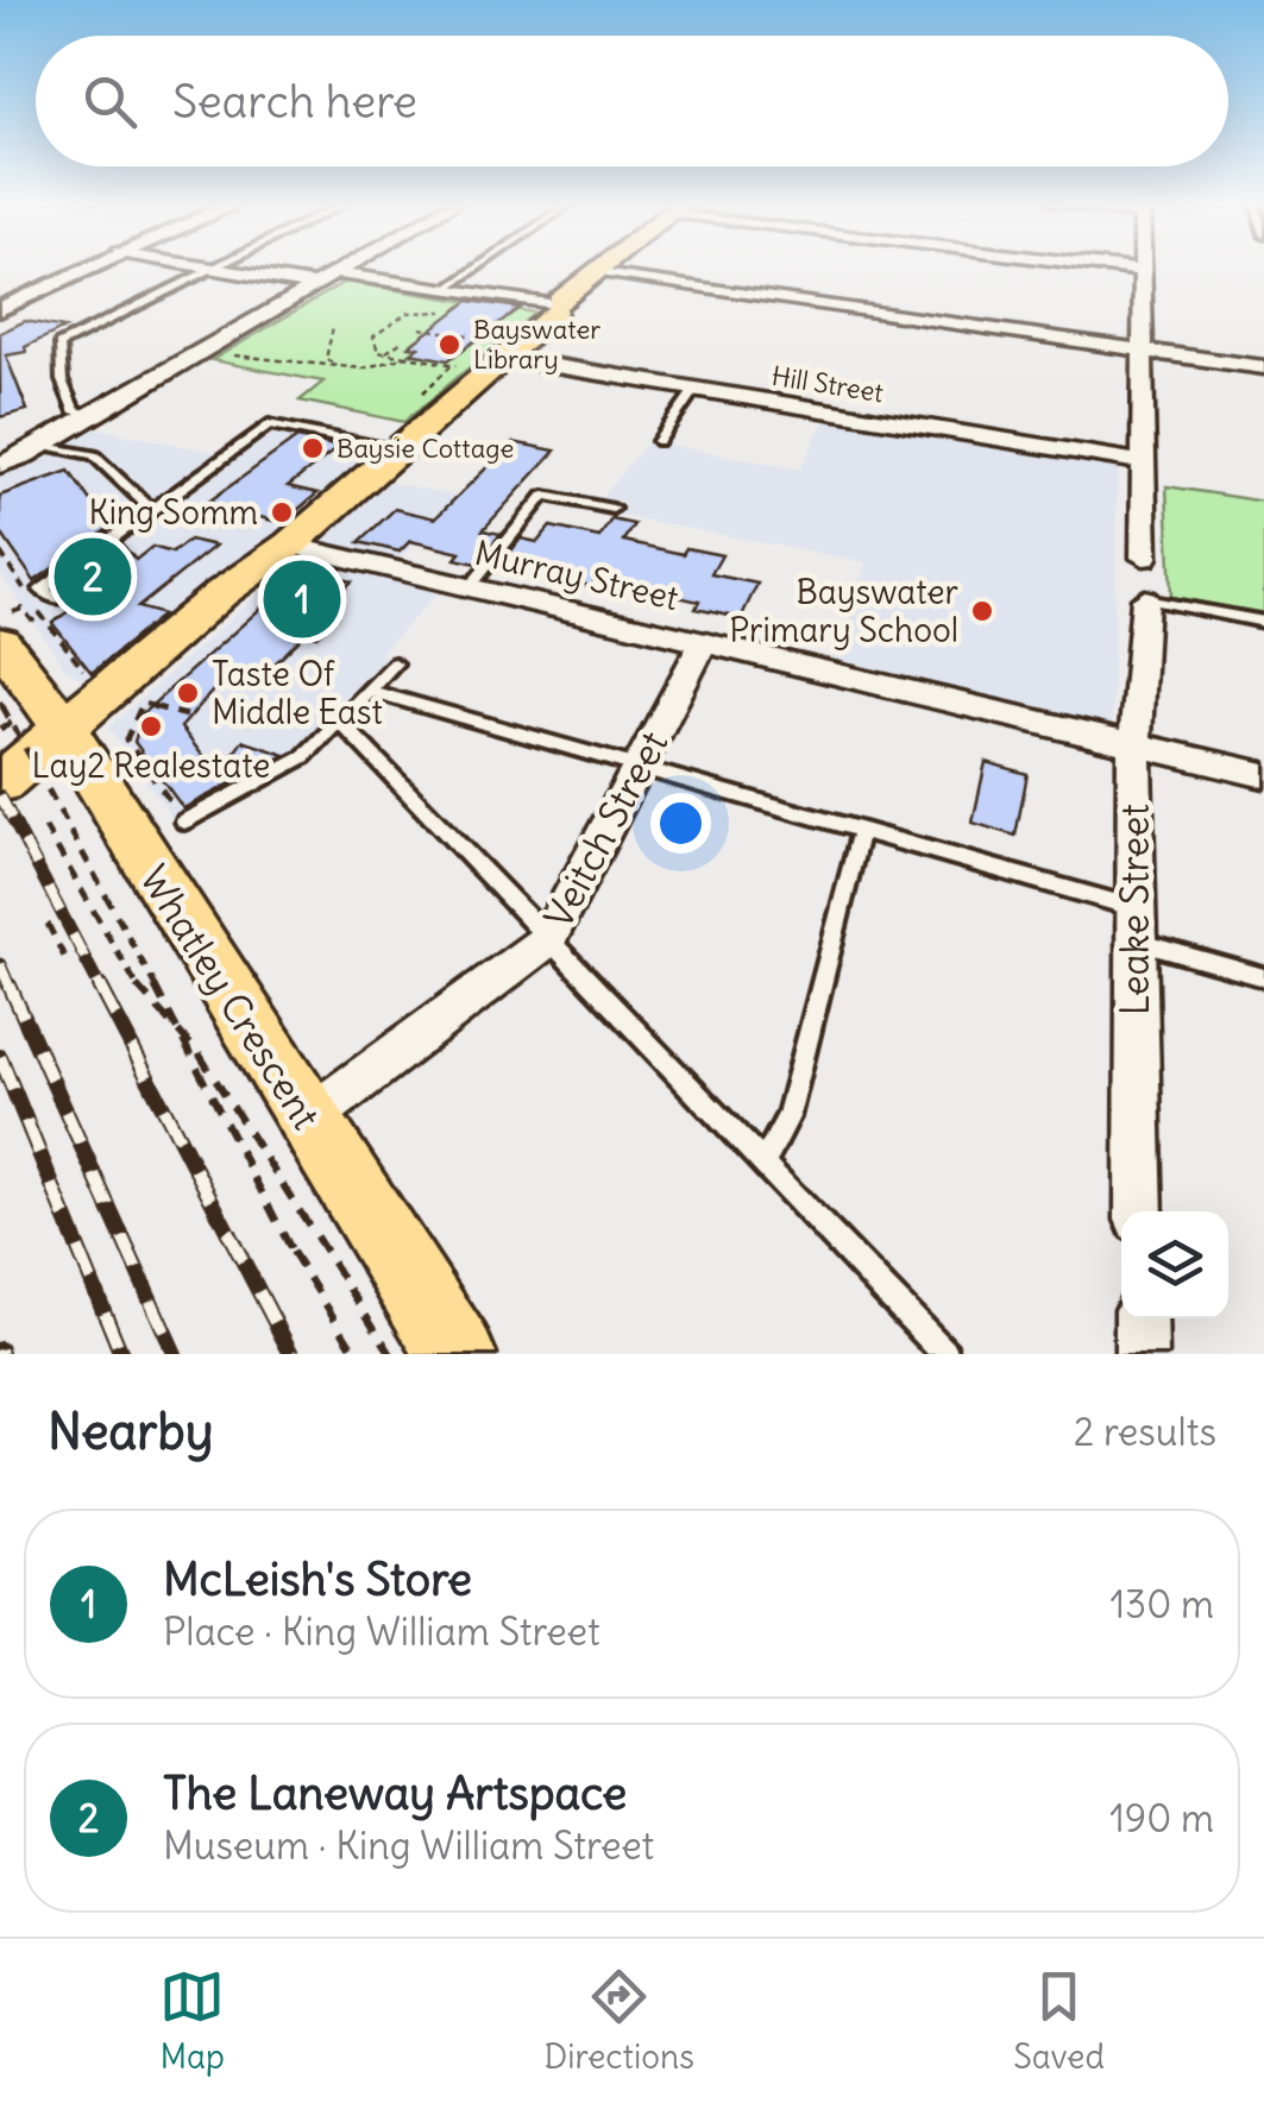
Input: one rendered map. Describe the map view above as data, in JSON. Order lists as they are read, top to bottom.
{
  "streets": {
    "main road": ["Whatley Crescent"],
    "street": [
      "Hill Street",
      "Murray Street",
      "Veitch Street",
      "Leake Street"
    ]
  },
  "crossings": [
    ["Murray Street", "Veitch Street"],
    ["Murray Street", "Leake Street"],
    ["Veitch Street", "Whatley Crescent"]
  ],
  "places": [
    "Bayswater Library",
    "Baysie Cottage",
    "King Somm",
    "Bayswater Primary School",
    "Taste Of Middle East",
    "Lay2 Realestate"
  ],
  "page": {
    "search": "Search here",
    "pins": ["2", "1"],
    "heading": ["Nearby", "2 results"],
    "list": [
      {
        "mark": "1",
        "name": "McLeish's Store",
        "note": "Place · King William Street",
        "value": "130 m"
      },
      {
        "mark": "2",
        "name": "The Laneway Artspace",
        "note": "Museum · King William Street",
        "value": "190 m"
      }
    ],
    "nav": ["Map", "Directions", "Saved"]
  }
}
